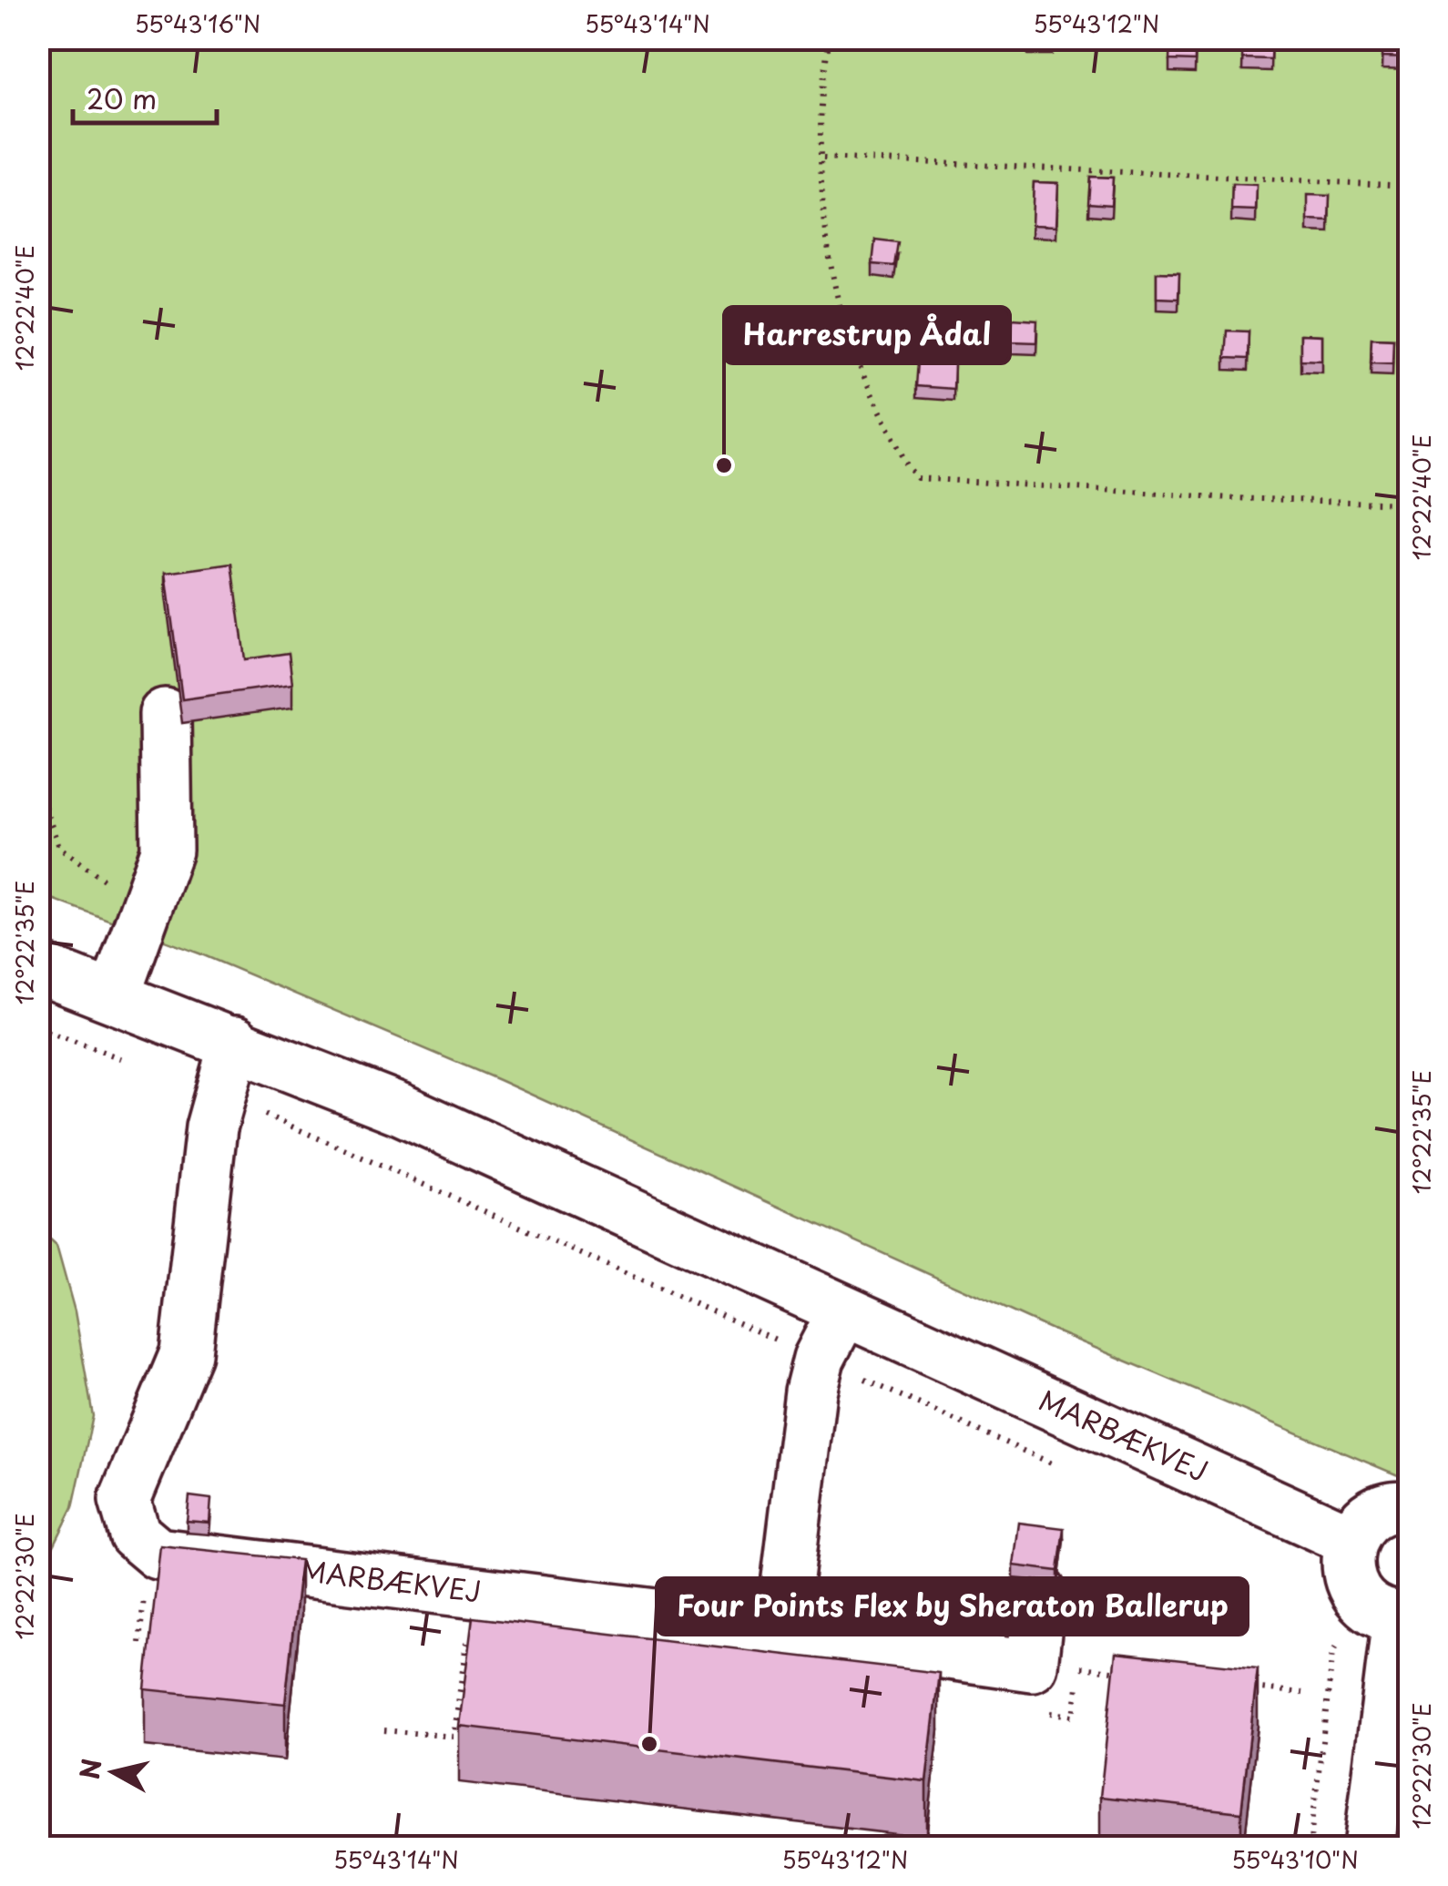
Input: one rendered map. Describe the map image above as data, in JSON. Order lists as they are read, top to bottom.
{
  "streets": {
    "street": ["MARBÆKVEJ"]
  },
  "places": ["Harrestrup Ådal", "Four Points Flex by Sheraton Ballerup"],
  "scale_bar": "20 m",
  "north": "left",
  "coordinates": [
    "55°43'16\"N",
    "55°43'14\"N",
    "55°43'12\"N",
    "12°22'40\"E",
    "12°22'35\"E",
    "12°22'30\"E",
    "55°43'10\"N"
  ]
}
